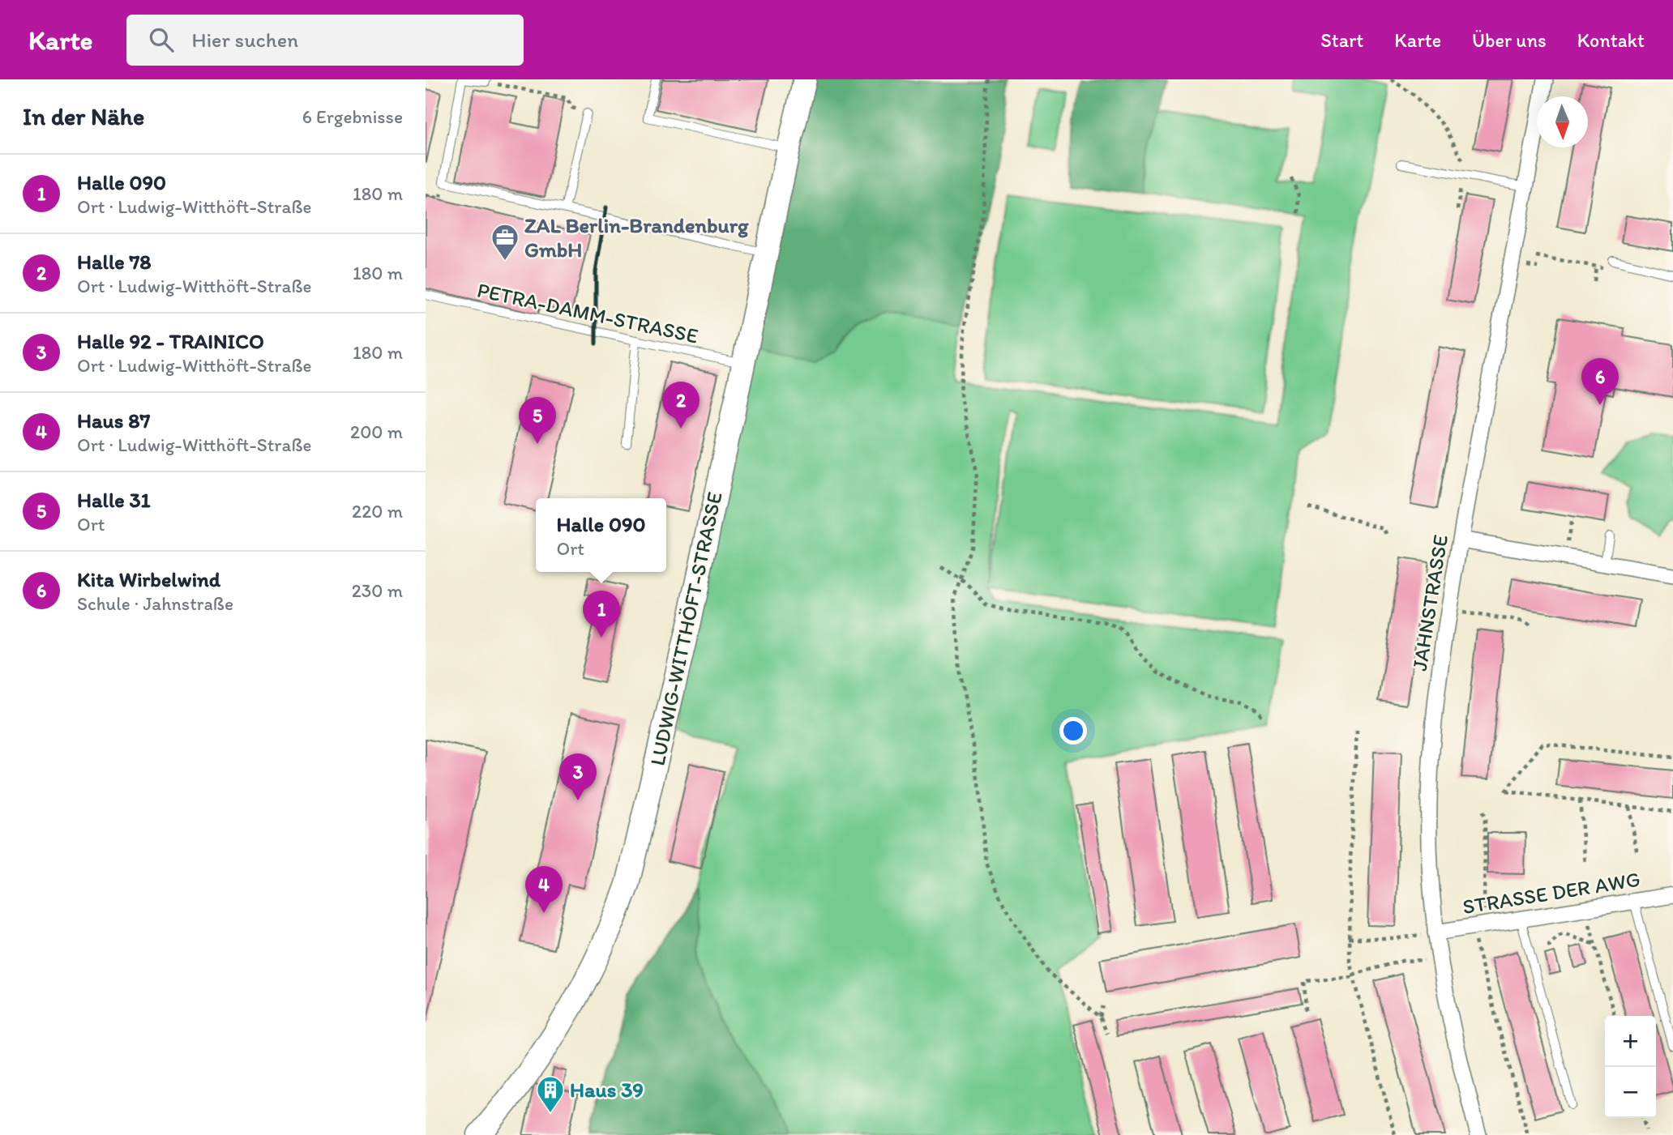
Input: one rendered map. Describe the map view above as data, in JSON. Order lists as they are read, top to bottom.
{
  "streets": {
    "street": ["JAHNSTRASSE", "LUDWIG-WITTHÖFT-STRASSE", "STRASSE DER AWG"],
    "lane": ["PETRA-DAMM-STRASSE"]
  },
  "crossings": [
    ["PETRA-DAMM-STRASSE", "LUDWIG-WITTHÖFT-STRASSE"],
    ["JAHNSTRASSE", "STRASSE DER AWG"]
  ],
  "places": {
    "office": ["ZAL Berlin-Brandenburg GmbH"],
    "building": ["Haus 39"]
  },
  "north": "bottom",
  "page": {
    "header": "Karte",
    "search": "Hier suchen",
    "nav": [
      "Start",
      "Karte",
      "Über uns",
      "Kontakt"
    ],
    "heading": ["In der Nähe", "6 Ergebnisse"],
    "list": [
      {
        "mark": "1",
        "name": "Halle 090",
        "note": "Ort · Ludwig-Witthöft-Straße",
        "value": "180 m"
      },
      {
        "mark": "2",
        "name": "Halle 78",
        "note": "Ort · Ludwig-Witthöft-Straße",
        "value": "180 m"
      },
      {
        "mark": "3",
        "name": "Halle 92 - TRAINICO",
        "note": "Ort · Ludwig-Witthöft-Straße",
        "value": "180 m"
      },
      {
        "mark": "4",
        "name": "Haus 87",
        "note": "Ort · Ludwig-Witthöft-Straße",
        "value": "200 m"
      },
      {
        "mark": "5",
        "name": "Halle 31",
        "note": "Ort",
        "value": "220 m"
      },
      {
        "mark": "6",
        "name": "Kita Wirbelwind",
        "note": "Schule · Jahnstraße",
        "value": "230 m"
      }
    ],
    "pins": [
      "6",
      "2",
      "5",
      "1",
      "3",
      "4"
    ],
    "popup": ["Halle 090", "Ort"],
    "map_buttons": ["+", "−"]
  }
}
